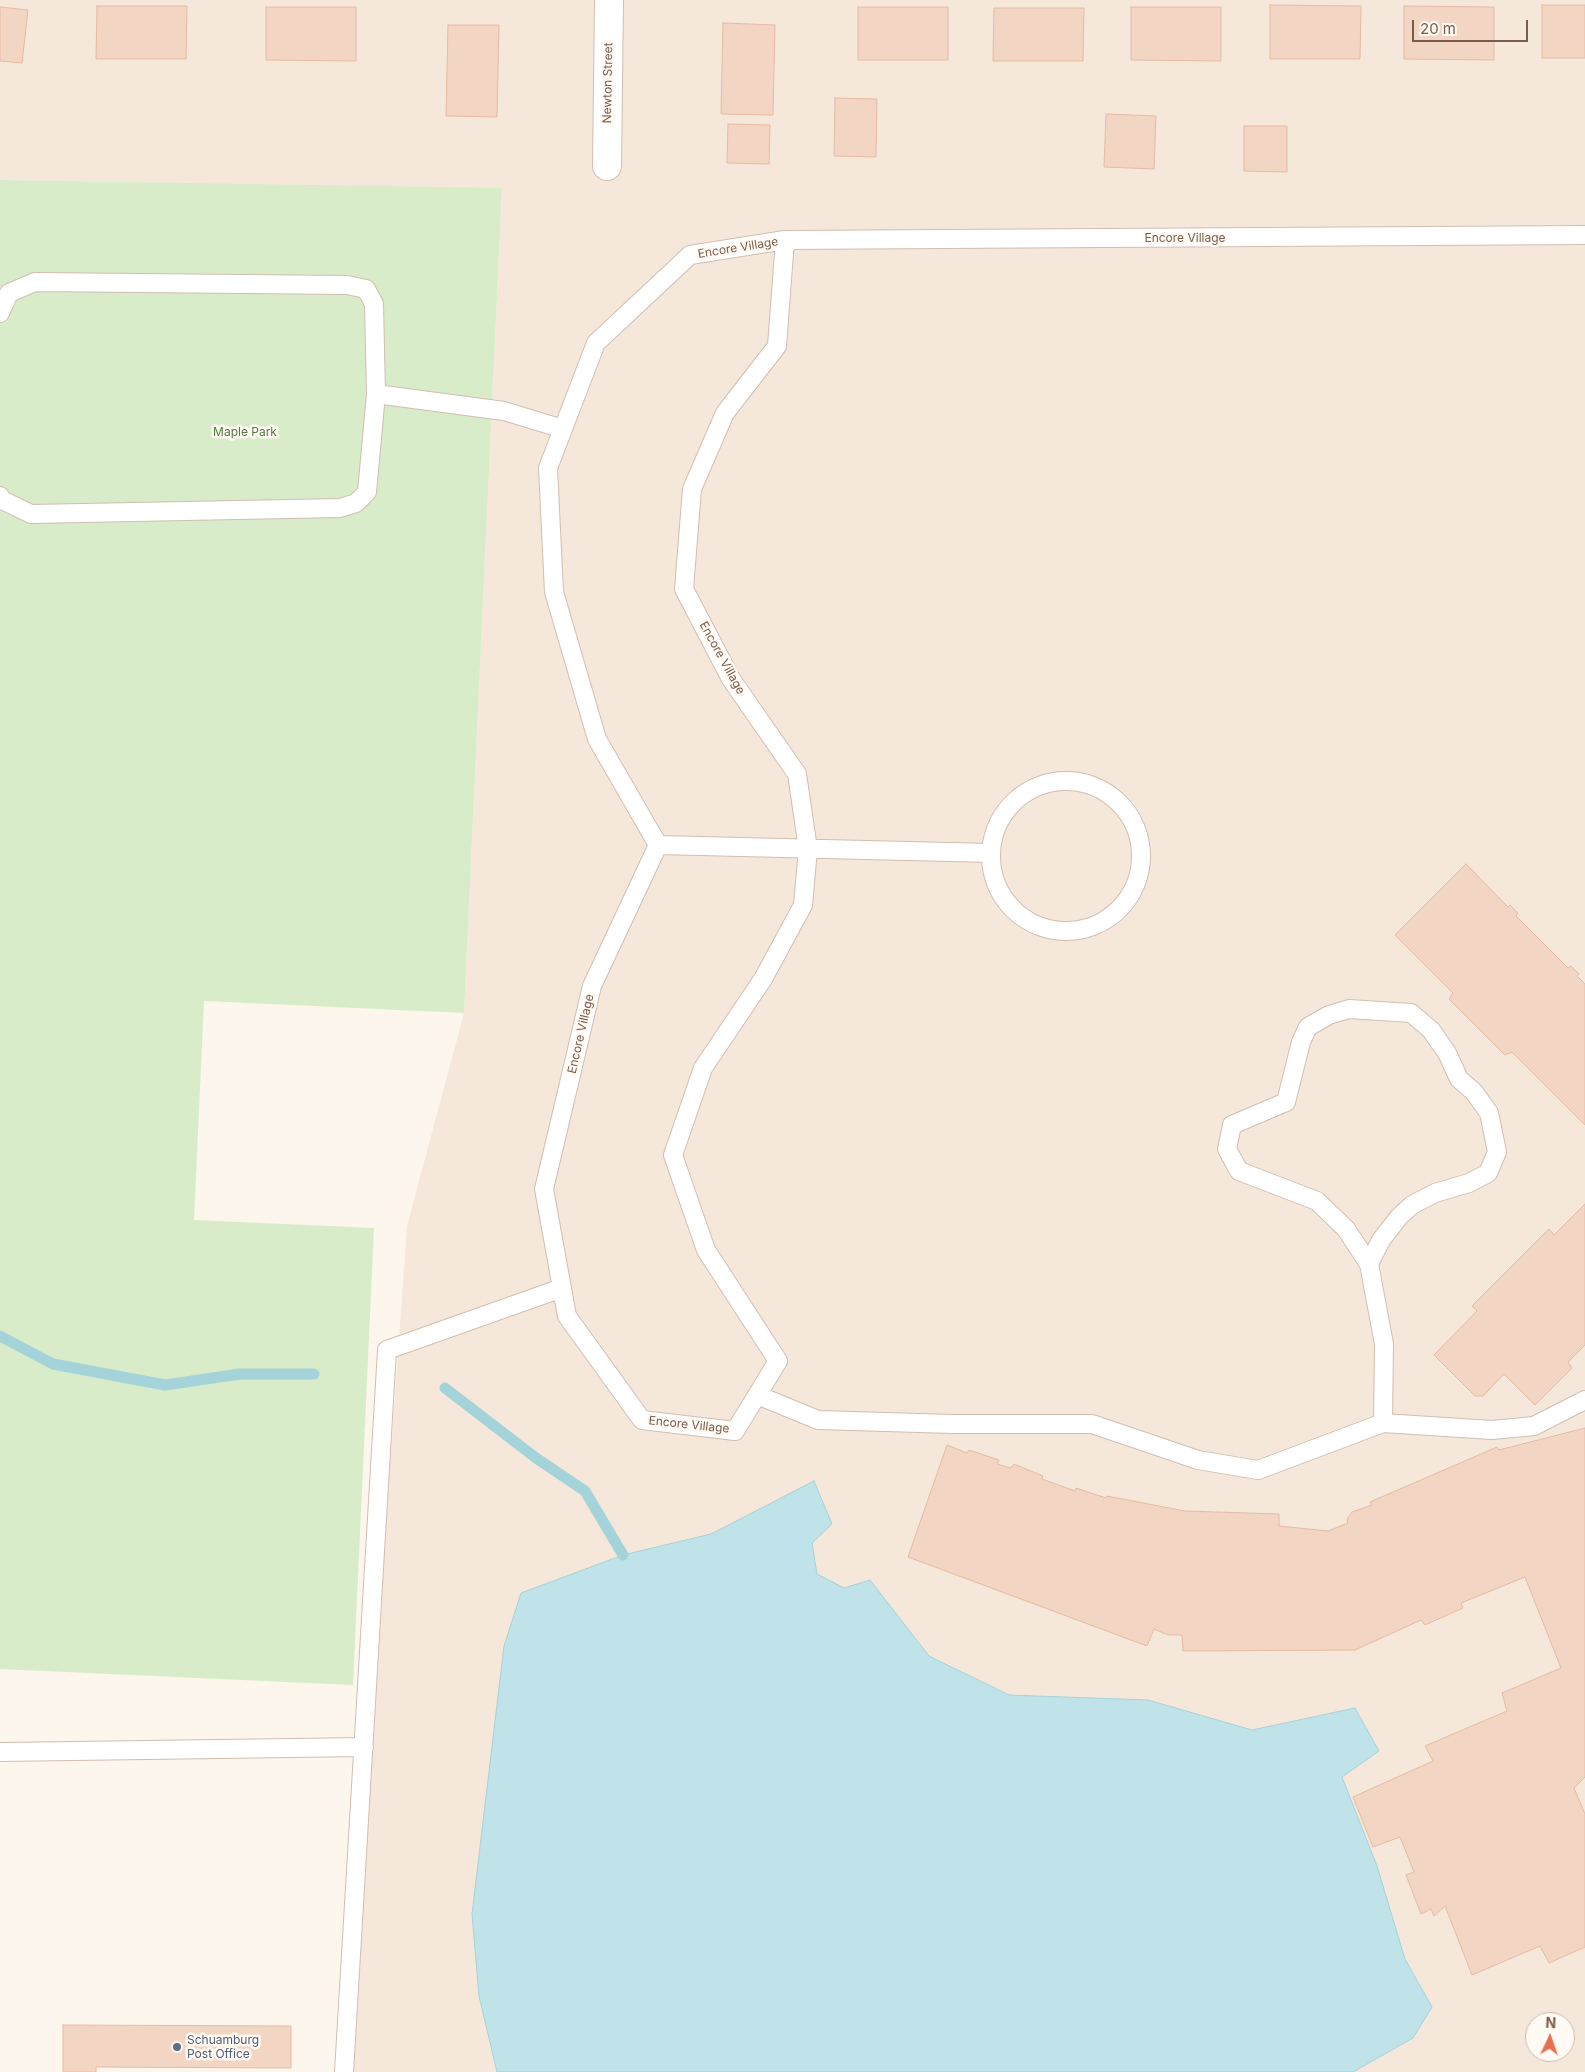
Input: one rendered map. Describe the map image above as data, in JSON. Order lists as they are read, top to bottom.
{
  "streets": {
    "street": ["Newton Street"],
    "lane": ["Encore Village"]
  },
  "parks": ["Maple Park"],
  "places": ["Schuamburg Post Office"],
  "scale_bar": "20 m",
  "north": "top"
}
